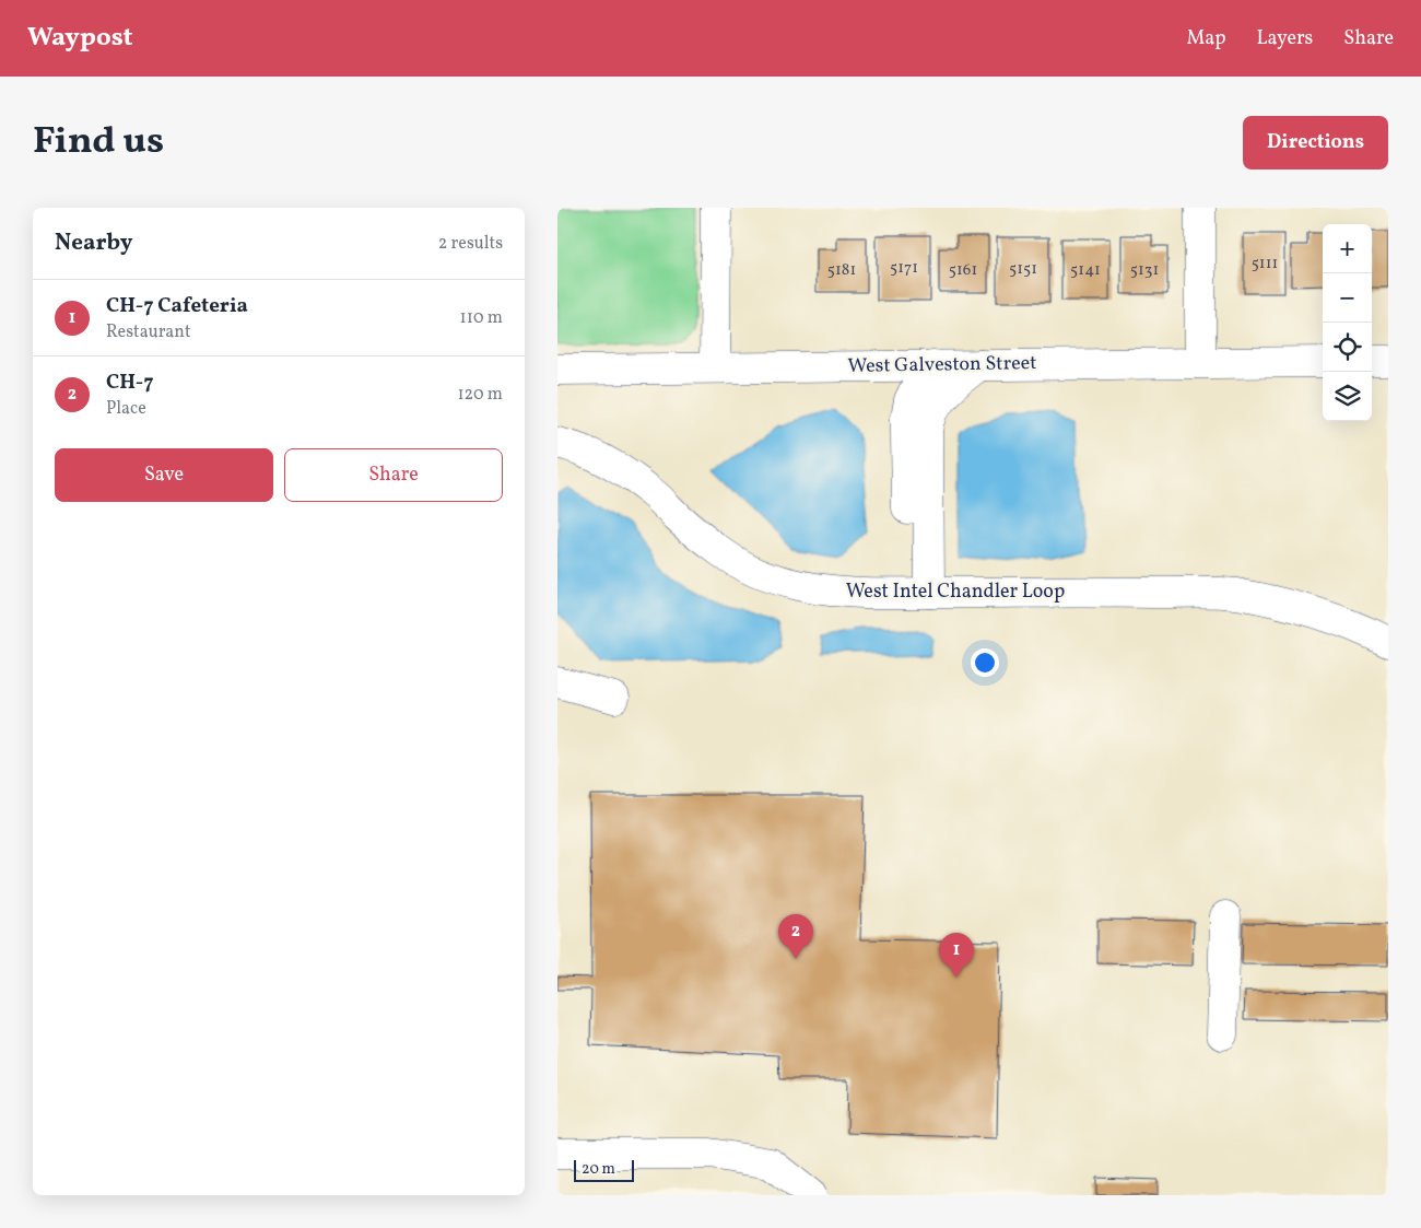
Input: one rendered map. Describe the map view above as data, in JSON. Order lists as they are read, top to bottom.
{
  "streets": {
    "street": ["West Galveston Street", "West Intel Chandler Loop"]
  },
  "house_numbers": [
    "5111",
    "5171",
    "5151",
    "5181",
    "5161",
    "5141",
    "5131"
  ],
  "scale_bar": "20 m",
  "page": {
    "header": "Waypost",
    "nav": ["Map", "Layers", "Share"],
    "title": "Find us",
    "buttons": [
      "Directions",
      ["Save", "Share"]
    ],
    "heading": ["Nearby", "2 results"],
    "map_buttons": ["+", "−"],
    "list": [
      {
        "mark": "1",
        "name": "CH-7 Cafeteria",
        "note": "Restaurant",
        "value": "110 m"
      },
      {
        "mark": "2",
        "name": "CH-7",
        "note": "Place",
        "value": "120 m"
      }
    ],
    "pins": ["2", "1"],
    "scale": "20 m"
  }
}
